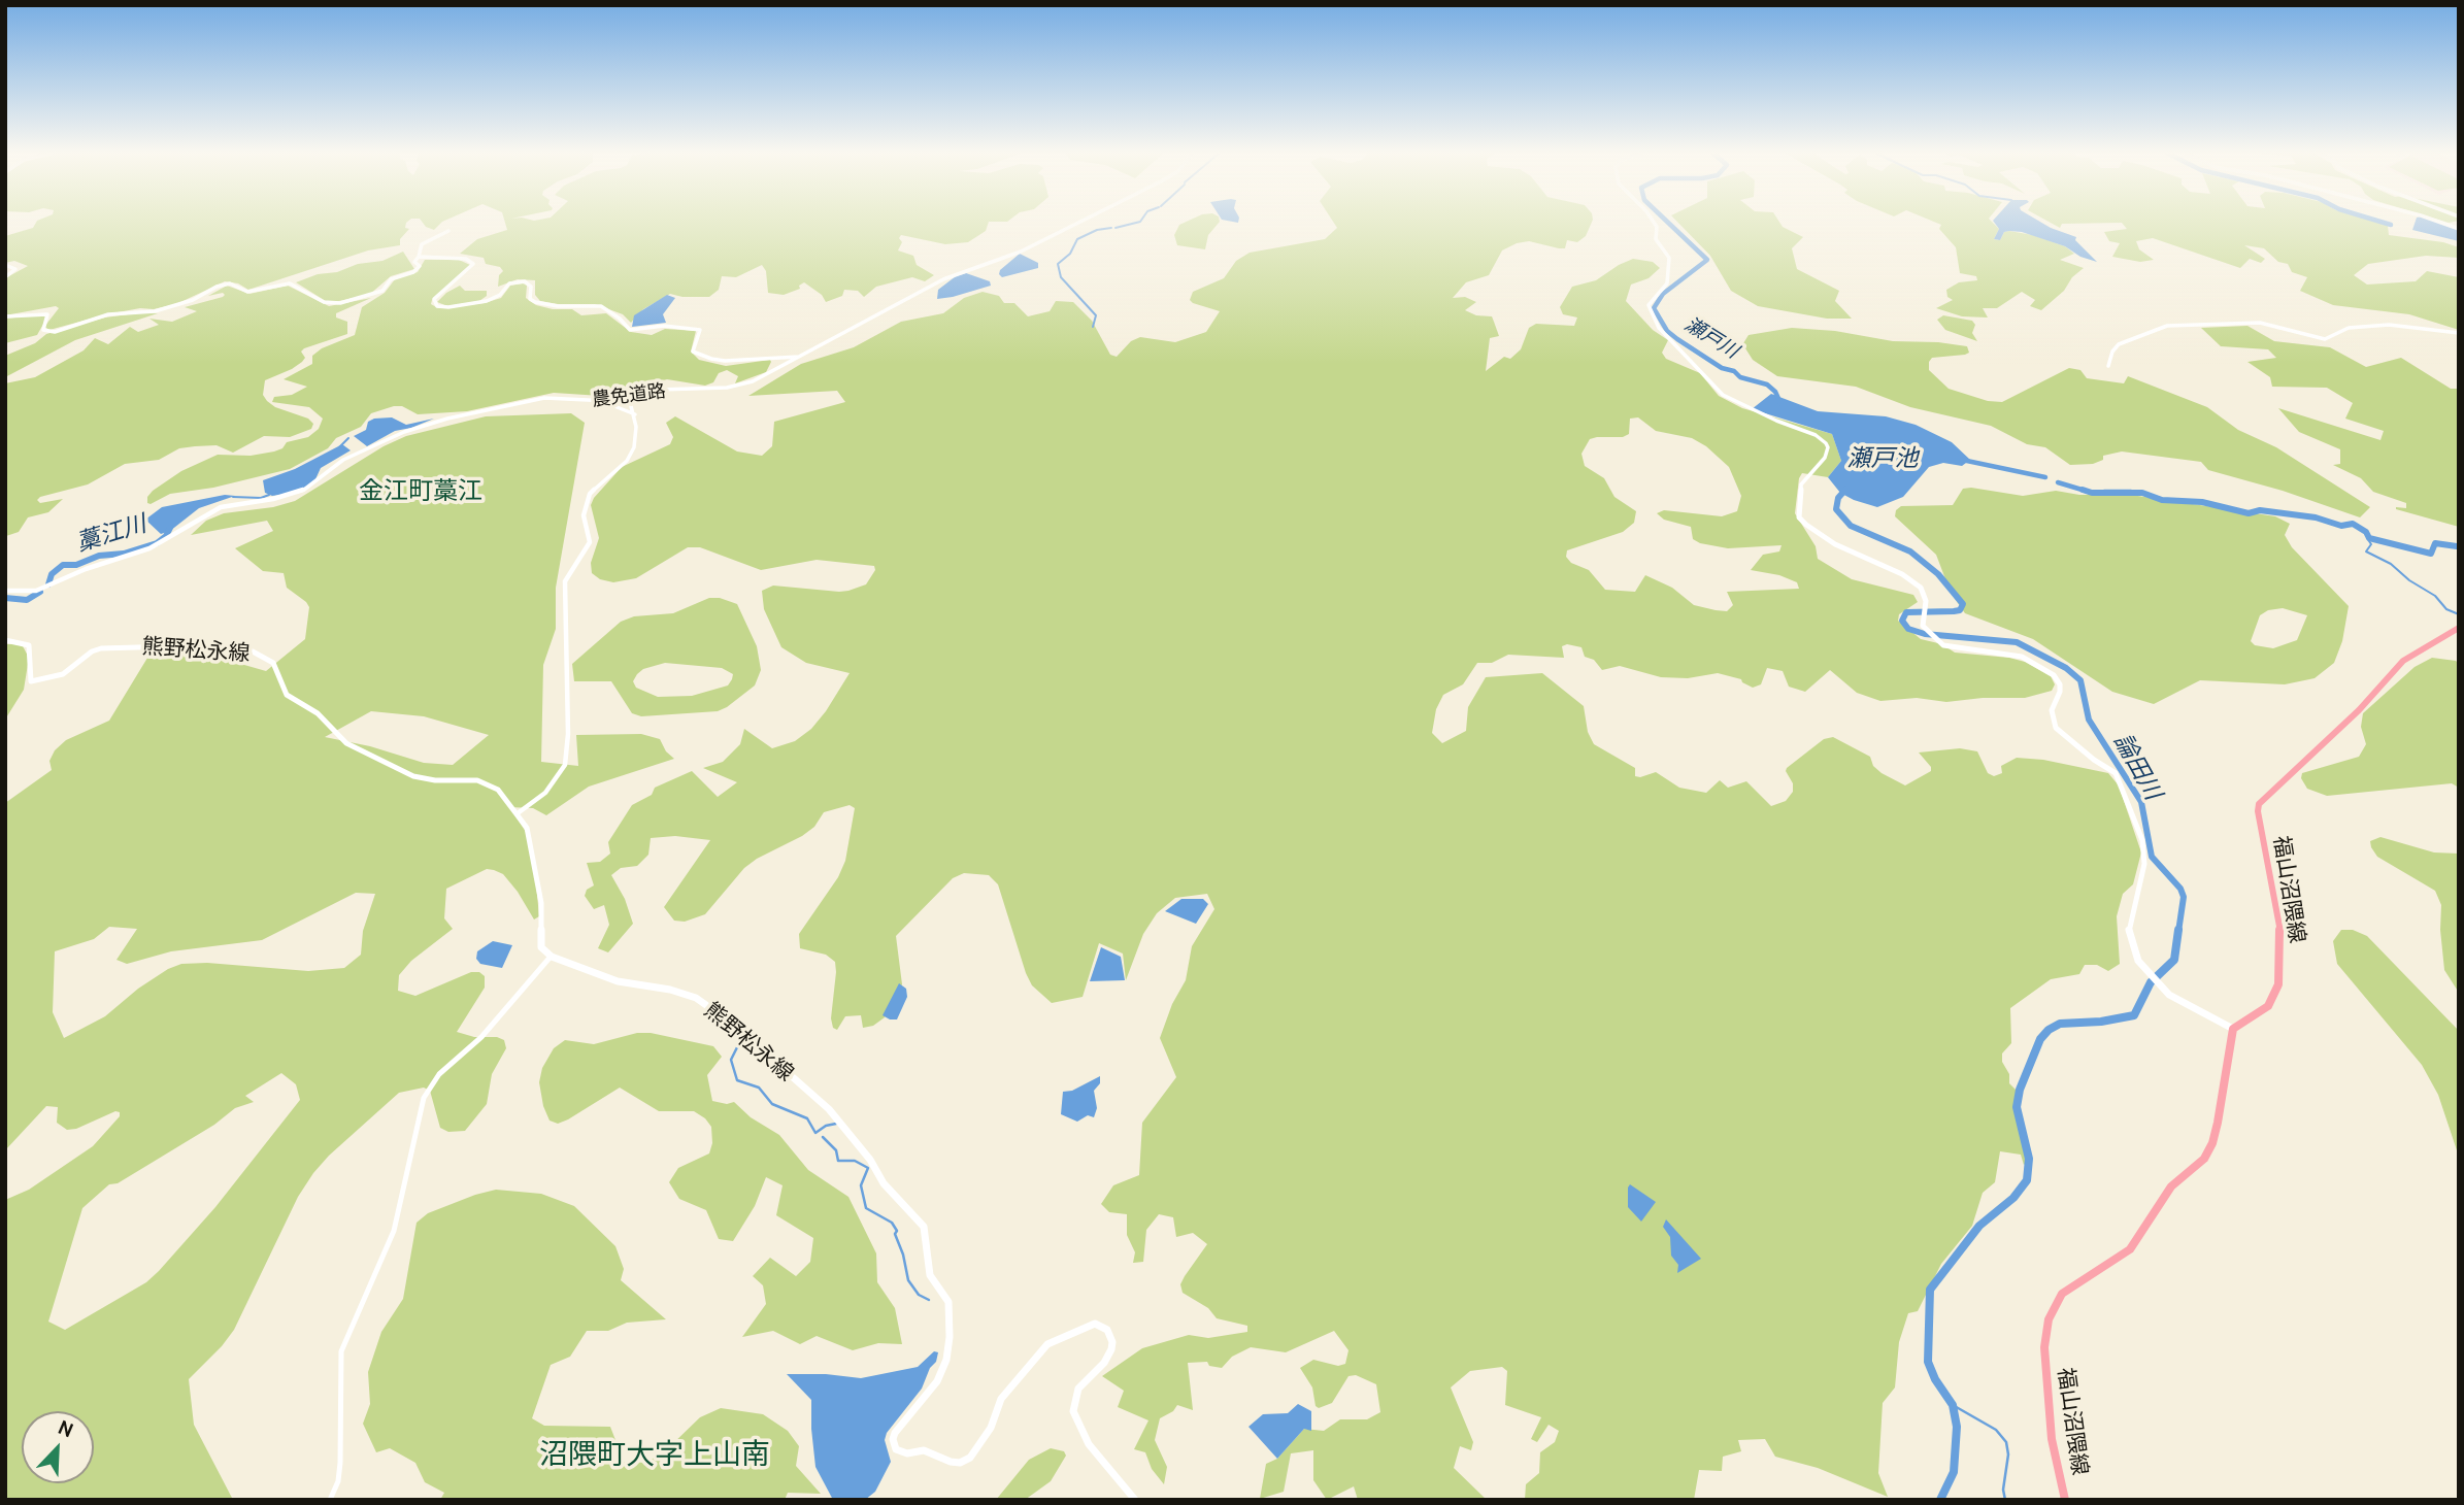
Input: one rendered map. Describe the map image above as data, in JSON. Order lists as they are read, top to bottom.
{
  "streets": {
    "main road": ["熊野松永線", "福山沼隈線"],
    "street": ["農免道路"]
  },
  "districts": ["金江町藁江", "沼隈町大字上山南"],
  "water": [
    "瀬戸川",
    "瀬戸池",
    "藁江川",
    "論田川"
  ],
  "north": "top right"
}
